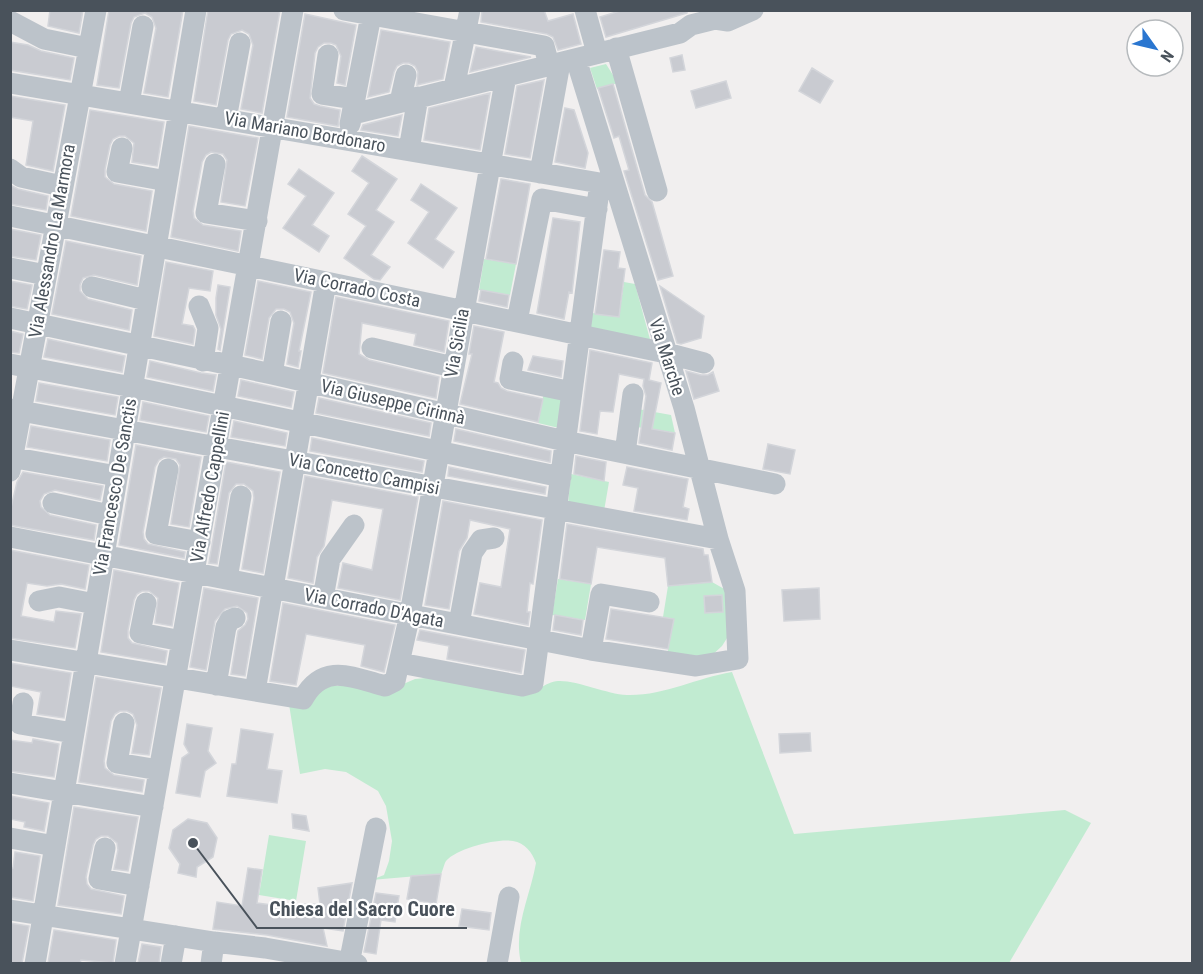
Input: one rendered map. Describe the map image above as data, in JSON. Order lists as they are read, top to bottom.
{
  "streets": {
    "street": [
      "Via Mariano Bordonaro",
      "Via Alessandro La Marmora",
      "Via Corrado Costa",
      "Via Sicilia",
      "Via Marche",
      "Via Giuseppe Cirinnà",
      "Via Concetto Campisi",
      "Via Francesco De Sanctis",
      "Via Alfredo Cappellini",
      "Via Corrado D'Agata"
    ]
  },
  "crossings": [
    ["Via Mariano Bordonaro", "Via Alessandro La Marmora"],
    ["Via Mariano Bordonaro", "Via Sicilia"],
    ["Via Mariano Bordonaro", "Via Marche"],
    ["Via Mariano Bordonaro", "Via Francesco De Sanctis"],
    ["Via Mariano Bordonaro", "Via Alfredo Cappellini"],
    ["Via Alessandro La Marmora", "Via Corrado Costa"],
    ["Via Alessandro La Marmora", "Via Giuseppe Cirinnà"],
    ["Via Alessandro La Marmora", "Via Concetto Campisi"],
    ["Via Corrado Costa", "Via Sicilia"],
    ["Via Corrado Costa", "Via Marche"],
    ["Via Corrado Costa", "Via Francesco De Sanctis"],
    ["Via Corrado Costa", "Via Alfredo Cappellini"],
    ["Via Sicilia", "Via Giuseppe Cirinnà"],
    ["Via Sicilia", "Via Concetto Campisi"],
    ["Via Sicilia", "Via Corrado D'Agata"],
    ["Via Marche", "Via Giuseppe Cirinnà"],
    ["Via Marche", "Via Concetto Campisi"],
    ["Via Marche", "Via Corrado D'Agata"],
    ["Via Giuseppe Cirinnà", "Via Francesco De Sanctis"],
    ["Via Giuseppe Cirinnà", "Via Alfredo Cappellini"],
    ["Via Concetto Campisi", "Via Francesco De Sanctis"],
    ["Via Concetto Campisi", "Via Alfredo Cappellini"],
    ["Via Francesco De Sanctis", "Via Corrado D'Agata"],
    ["Via Alfredo Cappellini", "Via Corrado D'Agata"]
  ],
  "places": ["Chiesa del Sacro Cuore"],
  "north": "bottom right"
}
